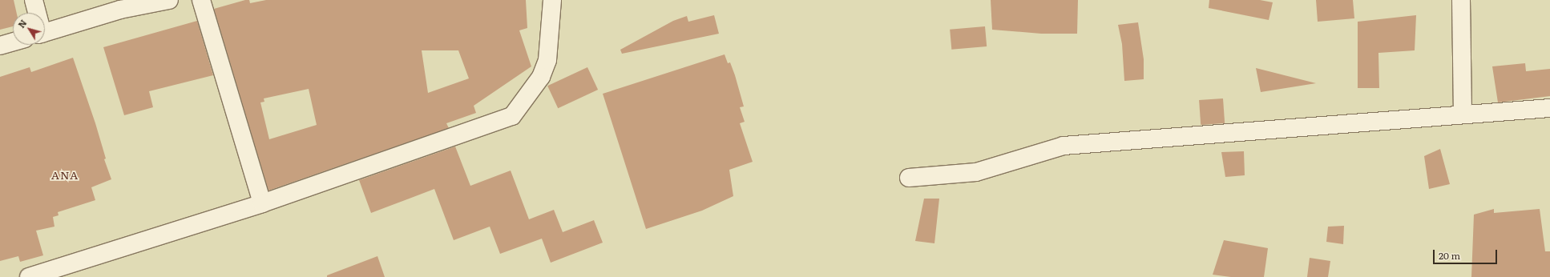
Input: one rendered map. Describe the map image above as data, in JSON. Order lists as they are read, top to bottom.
{
  "districts": ["ANA"],
  "scale_bar": "20 m",
  "north": "top left"
}
